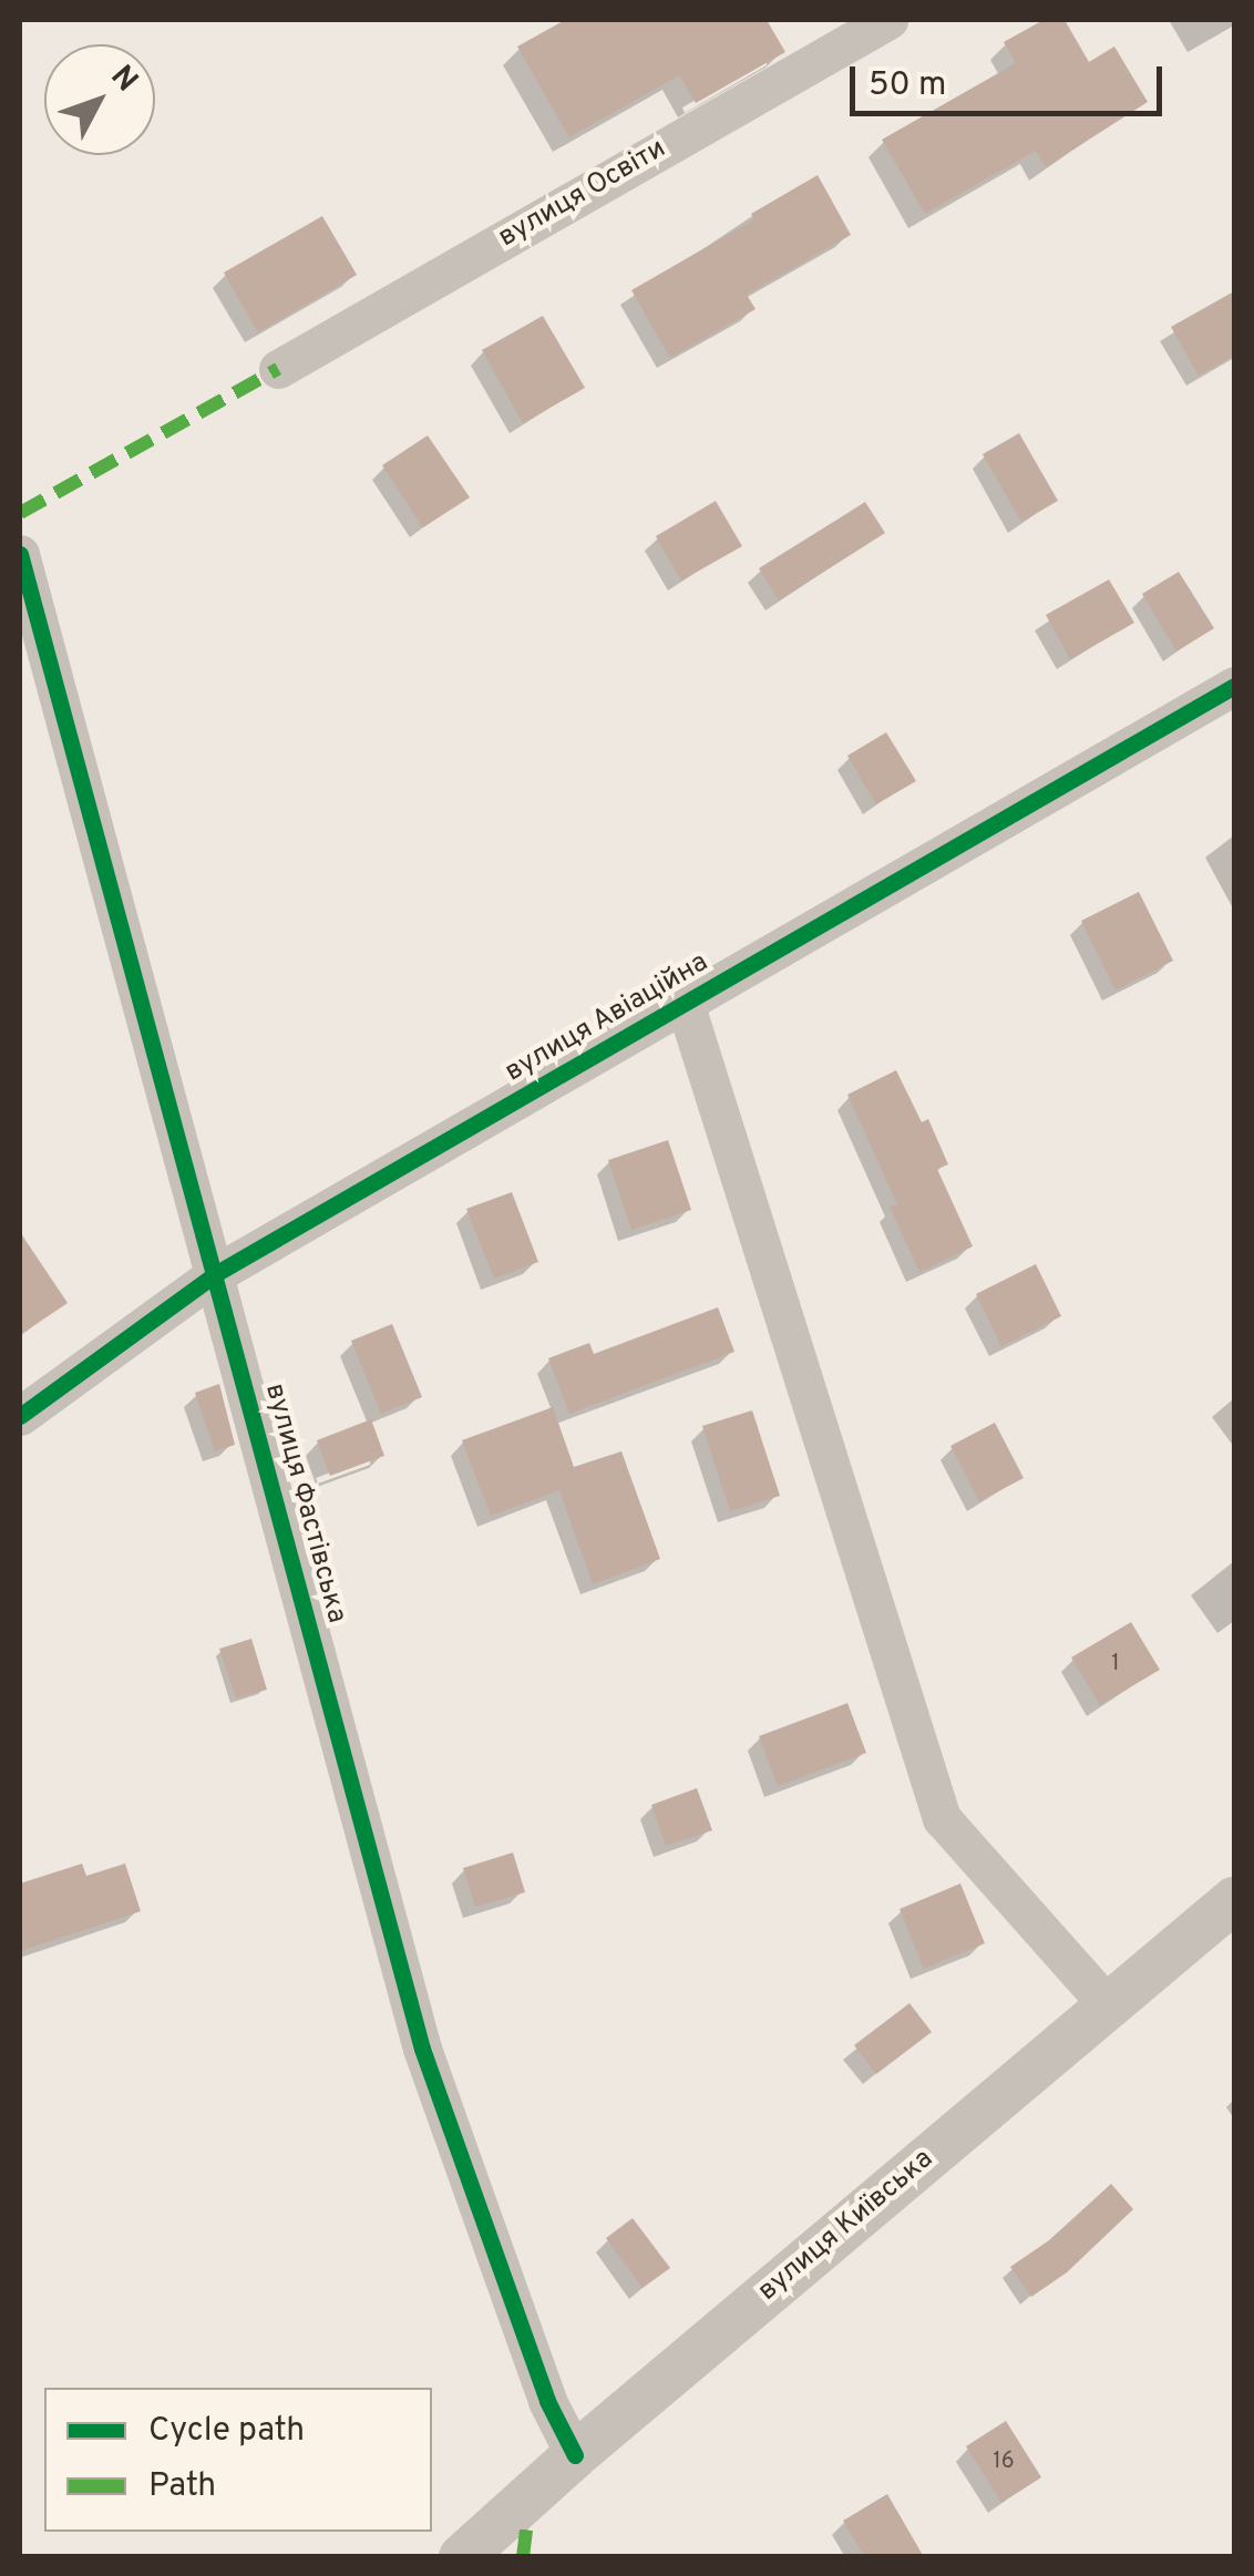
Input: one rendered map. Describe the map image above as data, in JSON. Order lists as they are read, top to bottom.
{
  "streets": {
    "street": [
      "вулиця Освіти",
      "вулиця Авіаційна",
      "вулиця Фастівська",
      "вулиця Київська"
    ]
  },
  "crossings": [
    ["вулиця Авіаційна", "вулиця Фастівська"],
    ["вулиця Авіаційна", "вулиця Київська"],
    ["вулиця Фастівська", "вулиця Київська"]
  ],
  "house_numbers": ["1", "16"],
  "legend": ["Cycle path", "Path"],
  "scale_bar": "50 m",
  "north": "top right"
}
